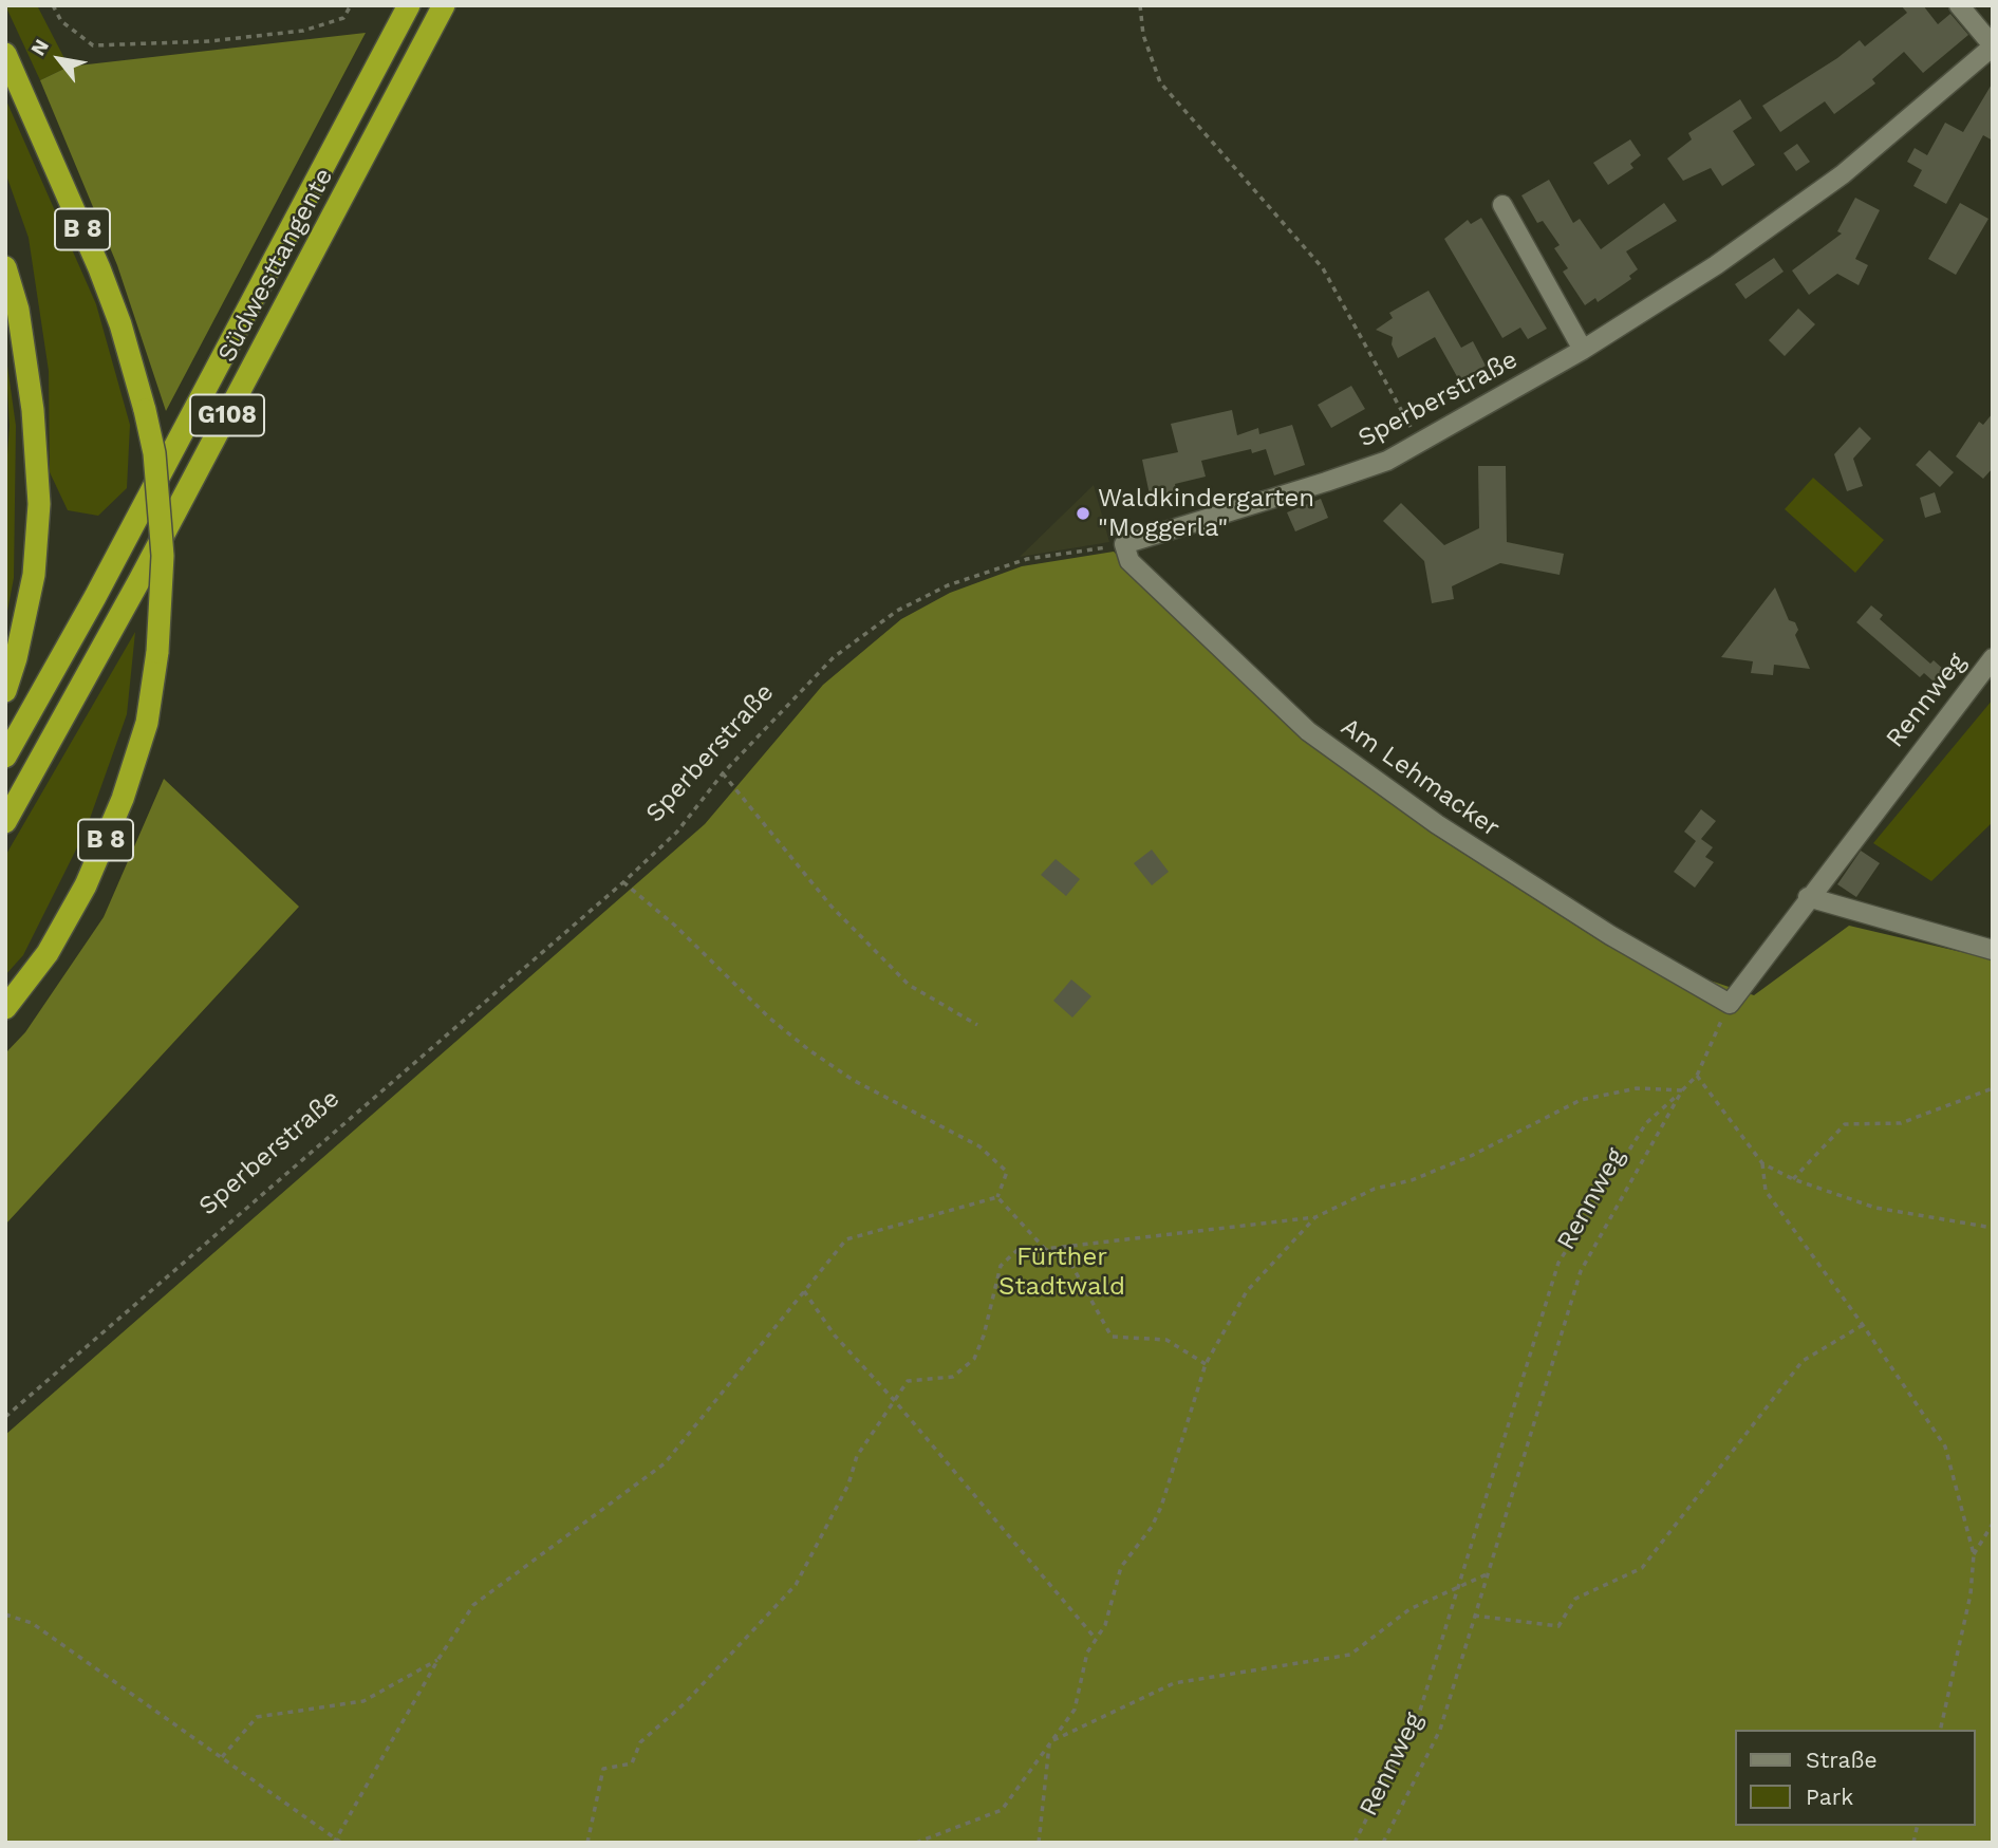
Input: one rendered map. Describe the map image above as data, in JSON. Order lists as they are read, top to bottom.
{
  "streets": {
    "highway": ["B 8", "Südwesttangente", "G108"],
    "street": ["Sperberstraße", "Rennweg", "Am Lehmacker"]
  },
  "crossings": [
    ["Sperberstraße", "Am Lehmacker"],
    ["Rennweg", "Am Lehmacker"]
  ],
  "parks": ["Fürther Stadtwald"],
  "places": ["Waldkindergarten \"Moggerla\""],
  "legend": ["Straße", "Park"],
  "north": "top left"
}
